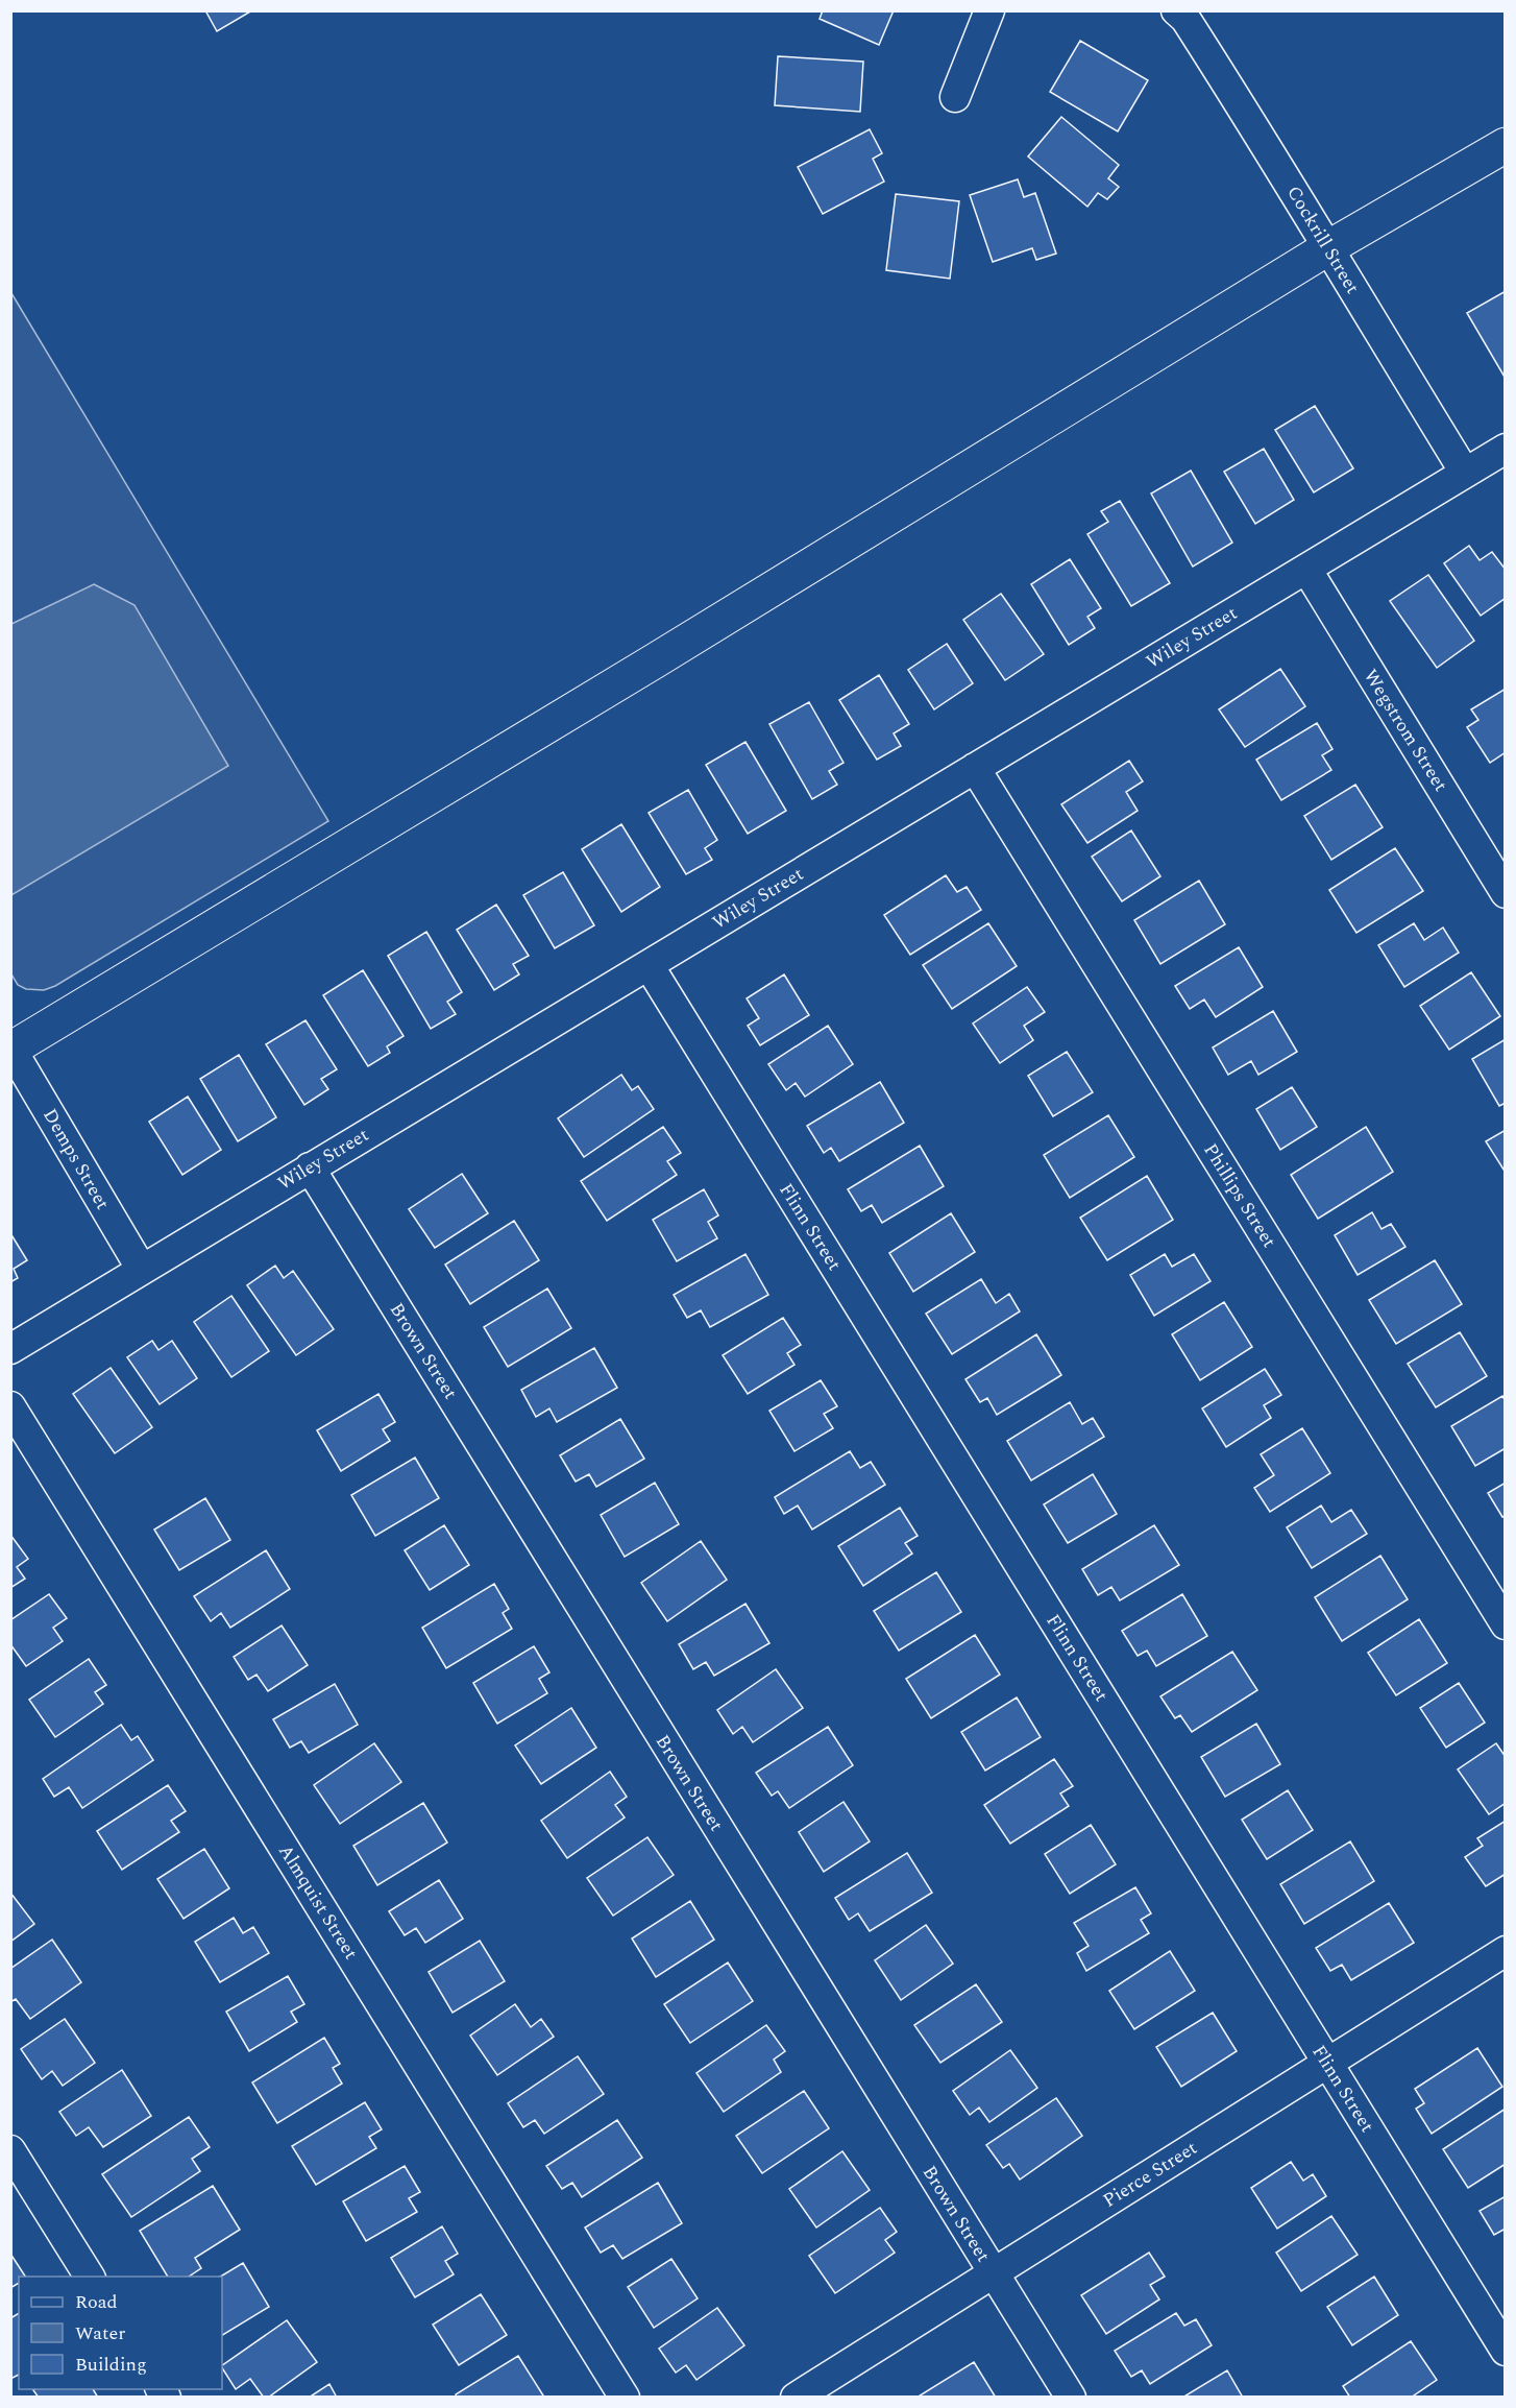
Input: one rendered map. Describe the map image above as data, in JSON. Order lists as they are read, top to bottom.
{
  "streets": {
    "street": [
      "Cockrill Street",
      "Wiley Street",
      "Wegstrom Street",
      "Demps Street",
      "Phillips Street",
      "Flinn Street",
      "Brown Street",
      "Almquist Street",
      "Pierce Street"
    ]
  },
  "crossings": [
    ["Cockrill Street", "Wiley Street"],
    ["Wiley Street", "Wegstrom Street"],
    ["Wiley Street", "Demps Street"],
    ["Wiley Street", "Phillips Street"],
    ["Wiley Street", "Flinn Street"],
    ["Wiley Street", "Brown Street"],
    ["Flinn Street", "Pierce Street"],
    ["Brown Street", "Pierce Street"]
  ],
  "legend": ["Road", "Water", "Building"]
}
